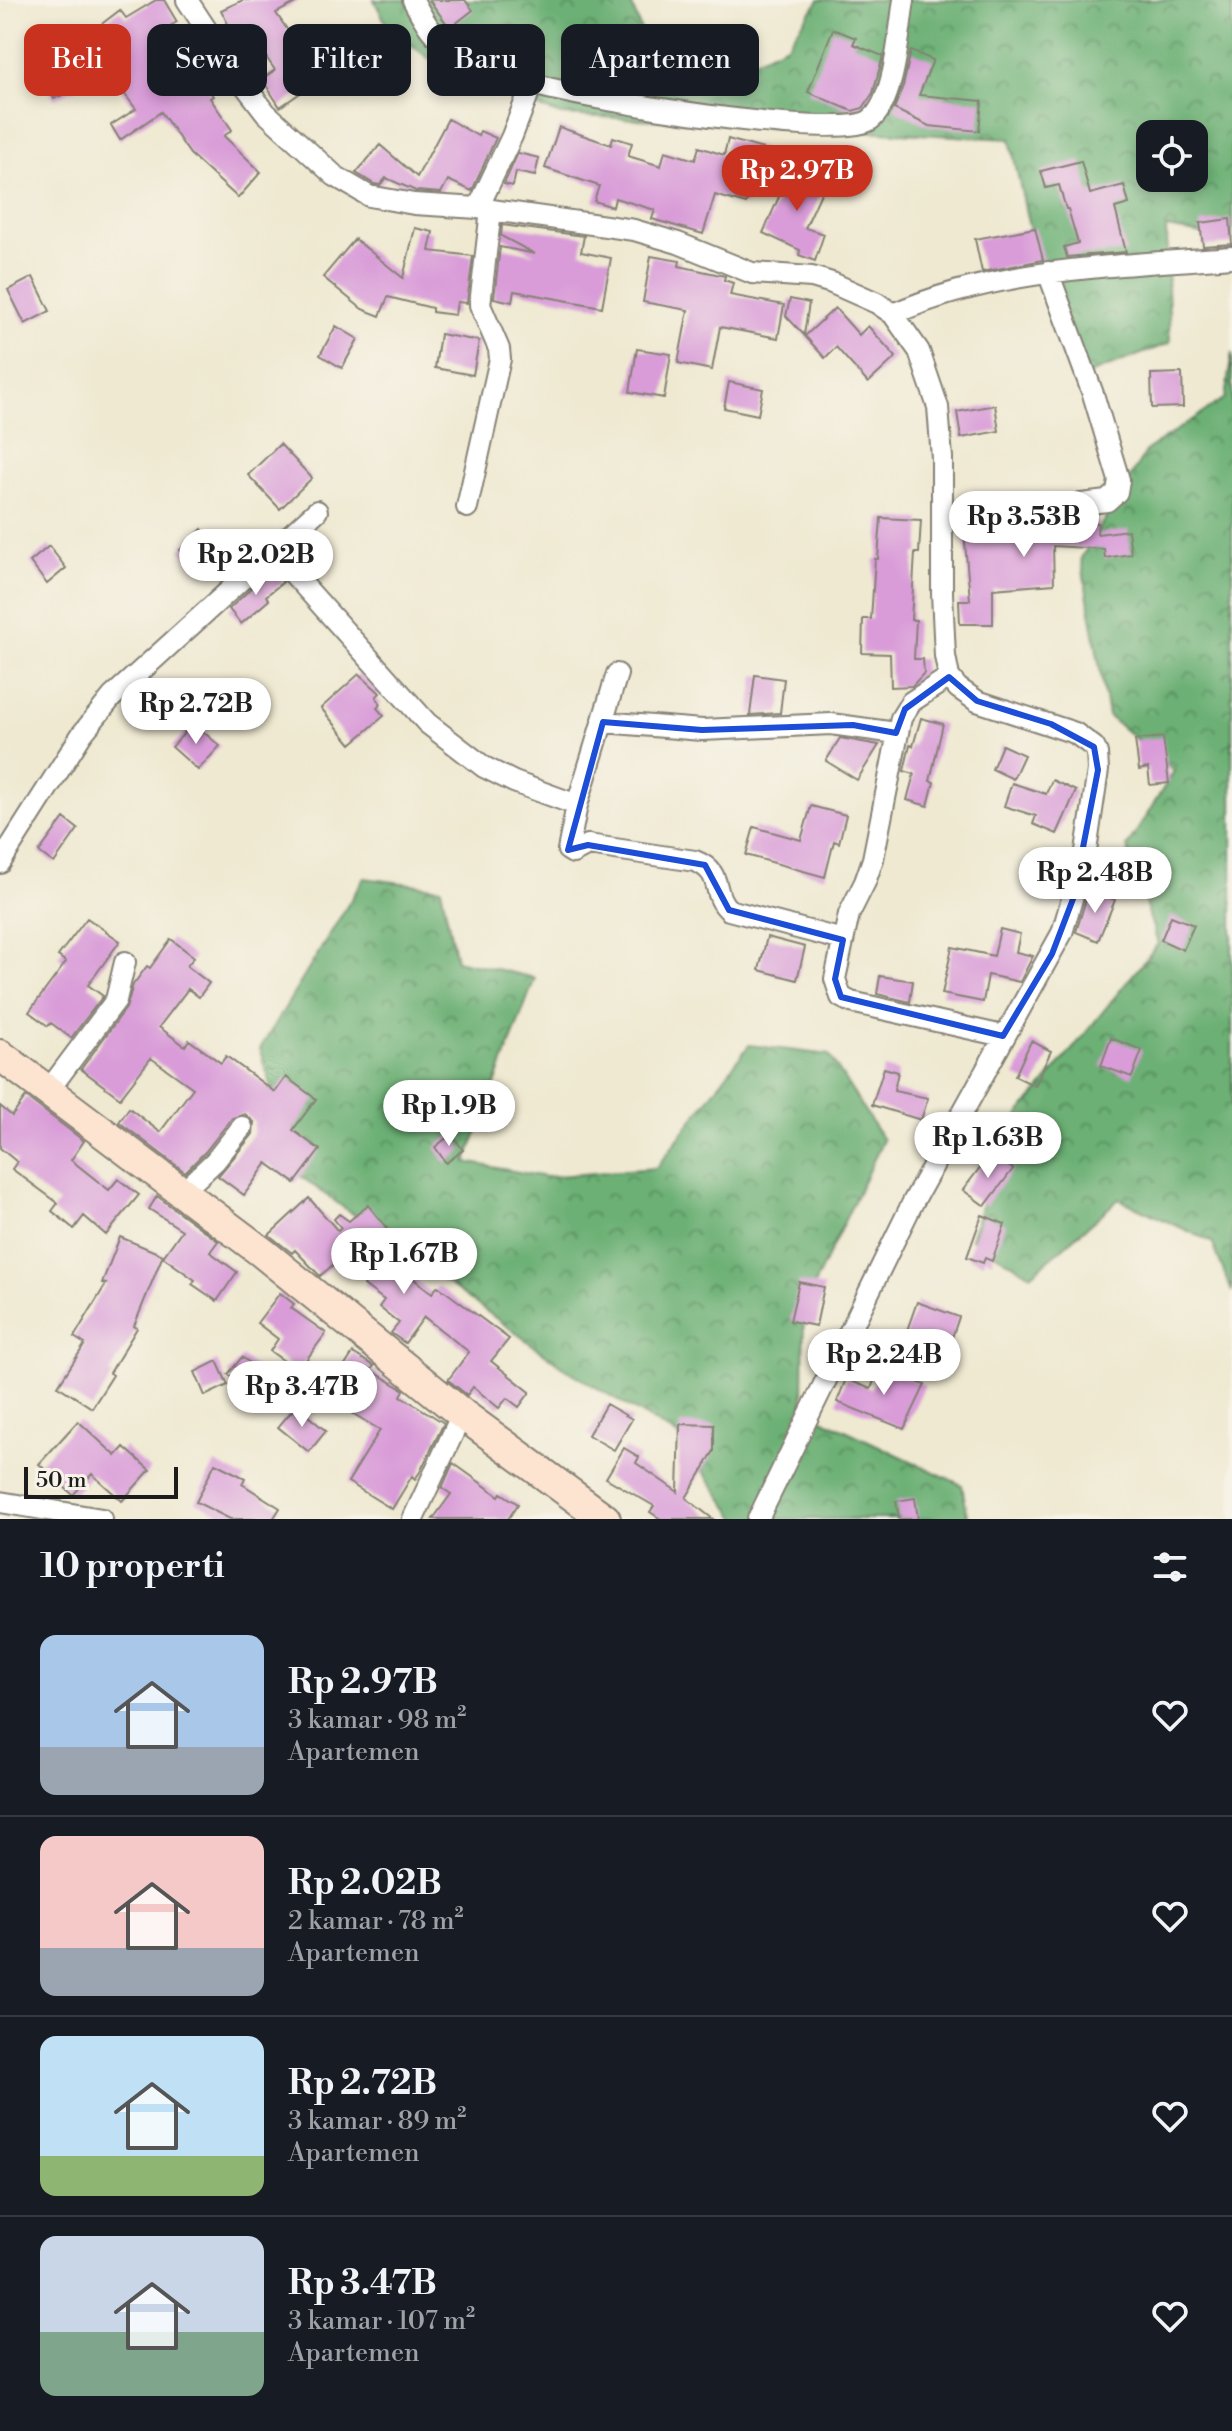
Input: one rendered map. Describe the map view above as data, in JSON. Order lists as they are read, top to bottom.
{
  "scale_bar": "50 m",
  "page": {
    "chip": [
      "Beli",
      "Sewa",
      "Filter",
      "Baru",
      "Apartemen"
    ],
    "price": [
      "Rp 2.97B",
      "Rp 3.53B",
      "Rp 2.02B",
      "Rp 2.72B",
      "Rp 2.48B",
      "Rp 1.9B",
      "Rp 1.63B",
      "Rp 1.67B",
      "Rp 2.24B",
      "Rp 3.47B"
    ],
    "scale": "50 m",
    "heading": "10 properti",
    "list": [
      {
        "name": "Rp 2.97B",
        "note": "3 kamar · 98 m² · Apartemen"
      },
      {
        "name": "Rp 2.02B",
        "note": "2 kamar · 78 m² · Apartemen"
      },
      {
        "name": "Rp 2.72B",
        "note": "3 kamar · 89 m² · Apartemen"
      },
      {
        "name": "Rp 3.47B",
        "note": "3 kamar · 107 m² · Apartemen"
      }
    ]
  }
}
